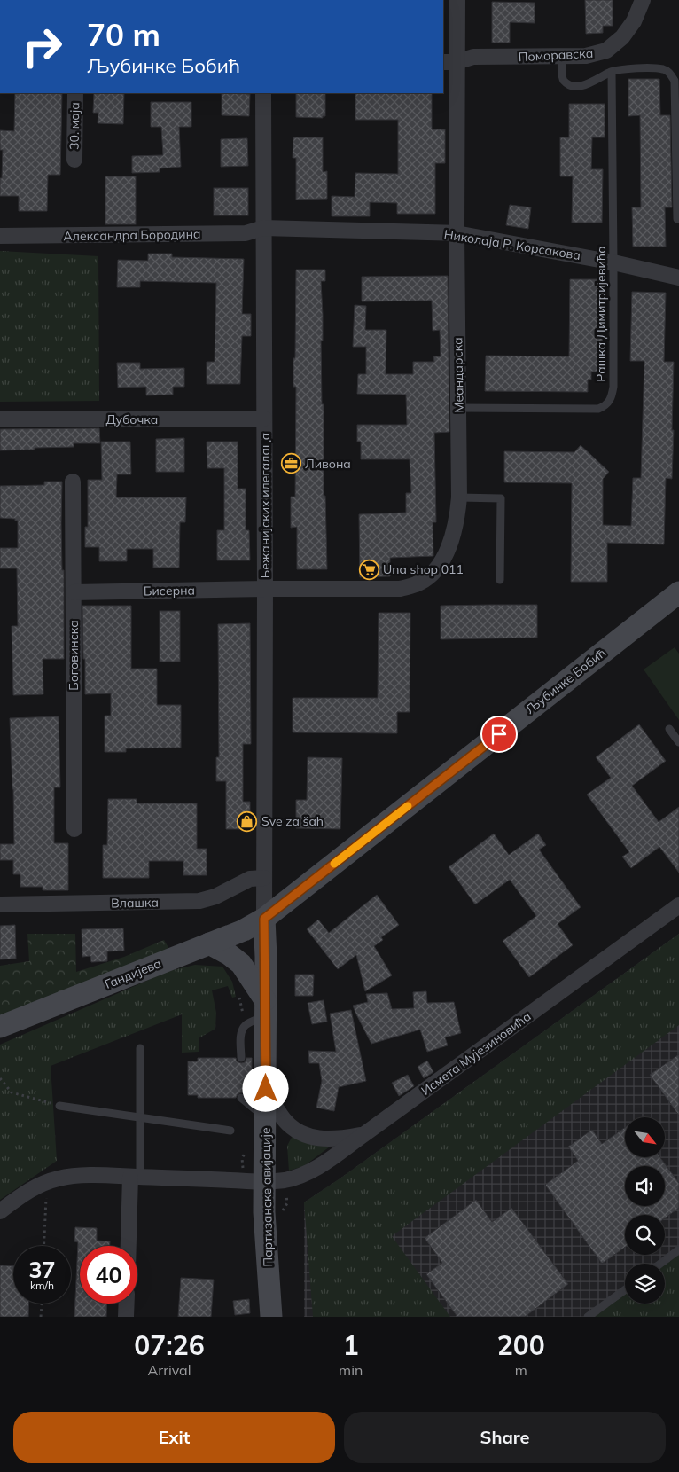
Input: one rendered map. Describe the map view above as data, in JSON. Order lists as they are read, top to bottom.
{
  "streets": {
    "main road": ["Љубинке Бобић", "Гандијева", "Партизанске авијације"],
    "street": [
      "Поморавска",
      "30. маја",
      "Александра Бородина",
      "Николаја Р. Корсакова",
      "Меандарска",
      "Дубочка",
      "Бежанијских илегалаца",
      "Бисерна",
      "Боговинска",
      "Влашка",
      "Исмета Мујезиновића"
    ],
    "lane": ["Рашка Димитријевића"]
  },
  "crossings": [
    ["Поморавска", "Меандарска"],
    ["Александра Бородина", "Николаја Р. Корсакова"],
    ["Александра Бородина", "Бежанијских илегалаца"],
    ["Николаја Р. Корсакова", "Рашка Димитријевића"],
    ["Николаја Р. Корсакова", "Меандарска"],
    ["Николаја Р. Корсакова", "Бежанијских илегалаца"],
    ["Рашка Димитријевића", "Меандарска"],
    ["Меандарска", "Бежанијских илегалаца"],
    ["Меандарска", "Бисерна"],
    ["Дубочка", "Бежанијских илегалаца"],
    ["Бежанијских илегалаца", "Бисерна"],
    ["Бежанијских илегалаца", "Љубинке Бобић"],
    ["Бежанијских илегалаца", "Влашка"],
    ["Бежанијских илегалаца", "Гандијева"],
    ["Бежанијских илегалаца", "Партизанске авијације"],
    ["Бисерна", "Боговинска"],
    ["Љубинке Бобић", "Гандијева"],
    ["Љубинке Бобић", "Партизанске авијације"],
    ["Гандијева", "Партизанске авијације"],
    ["Исмета Мујезиновића", "Партизанске авијације"]
  ],
  "places": {
    "office": ["Ливона"],
    "supermarket": ["Una shop 011"],
    "shop": ["Sve za šah"]
  },
  "north": "bottom right",
  "page": {
    "turn": ["70 m", "Љубинке Бобић"],
    "speed": "37 km/h",
    "limit": "40",
    "eta": [
      "07:26",
      "Arrival",
      "1",
      "min",
      "200",
      "m"
    ],
    "buttons": ["Exit", "Share"]
  }
}
